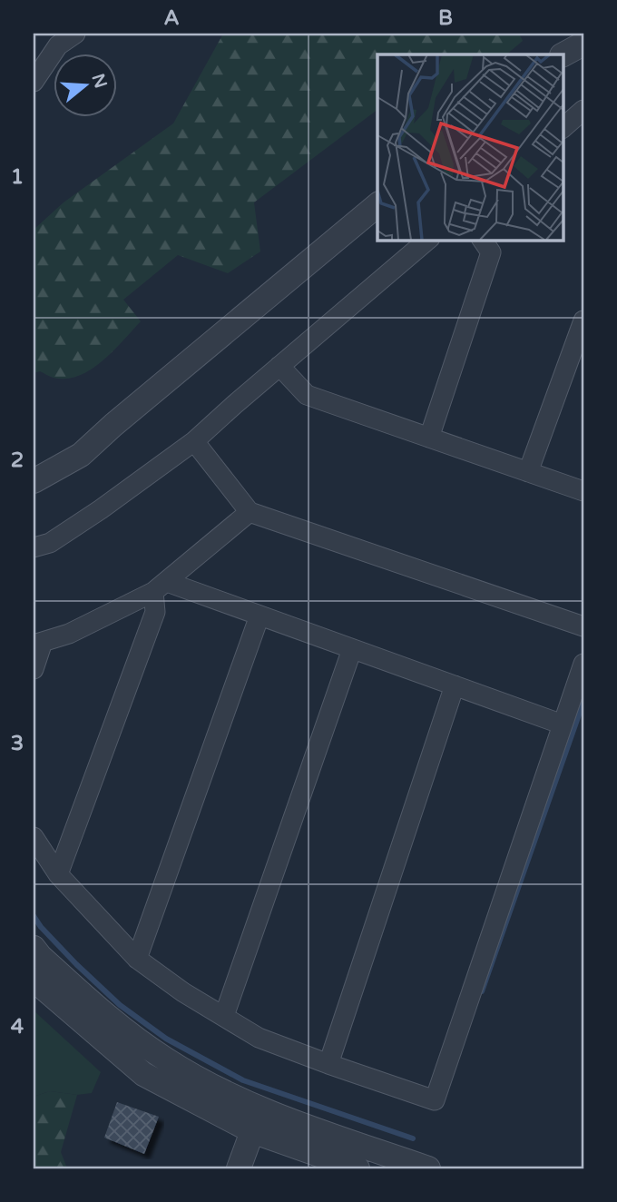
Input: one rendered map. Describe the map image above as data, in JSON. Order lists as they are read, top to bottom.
{
  "north": "right",
  "grid": {
    "columns": ["A", "B"],
    "rows": [
      "1",
      "2",
      "3",
      "4"
    ]
  }
}
